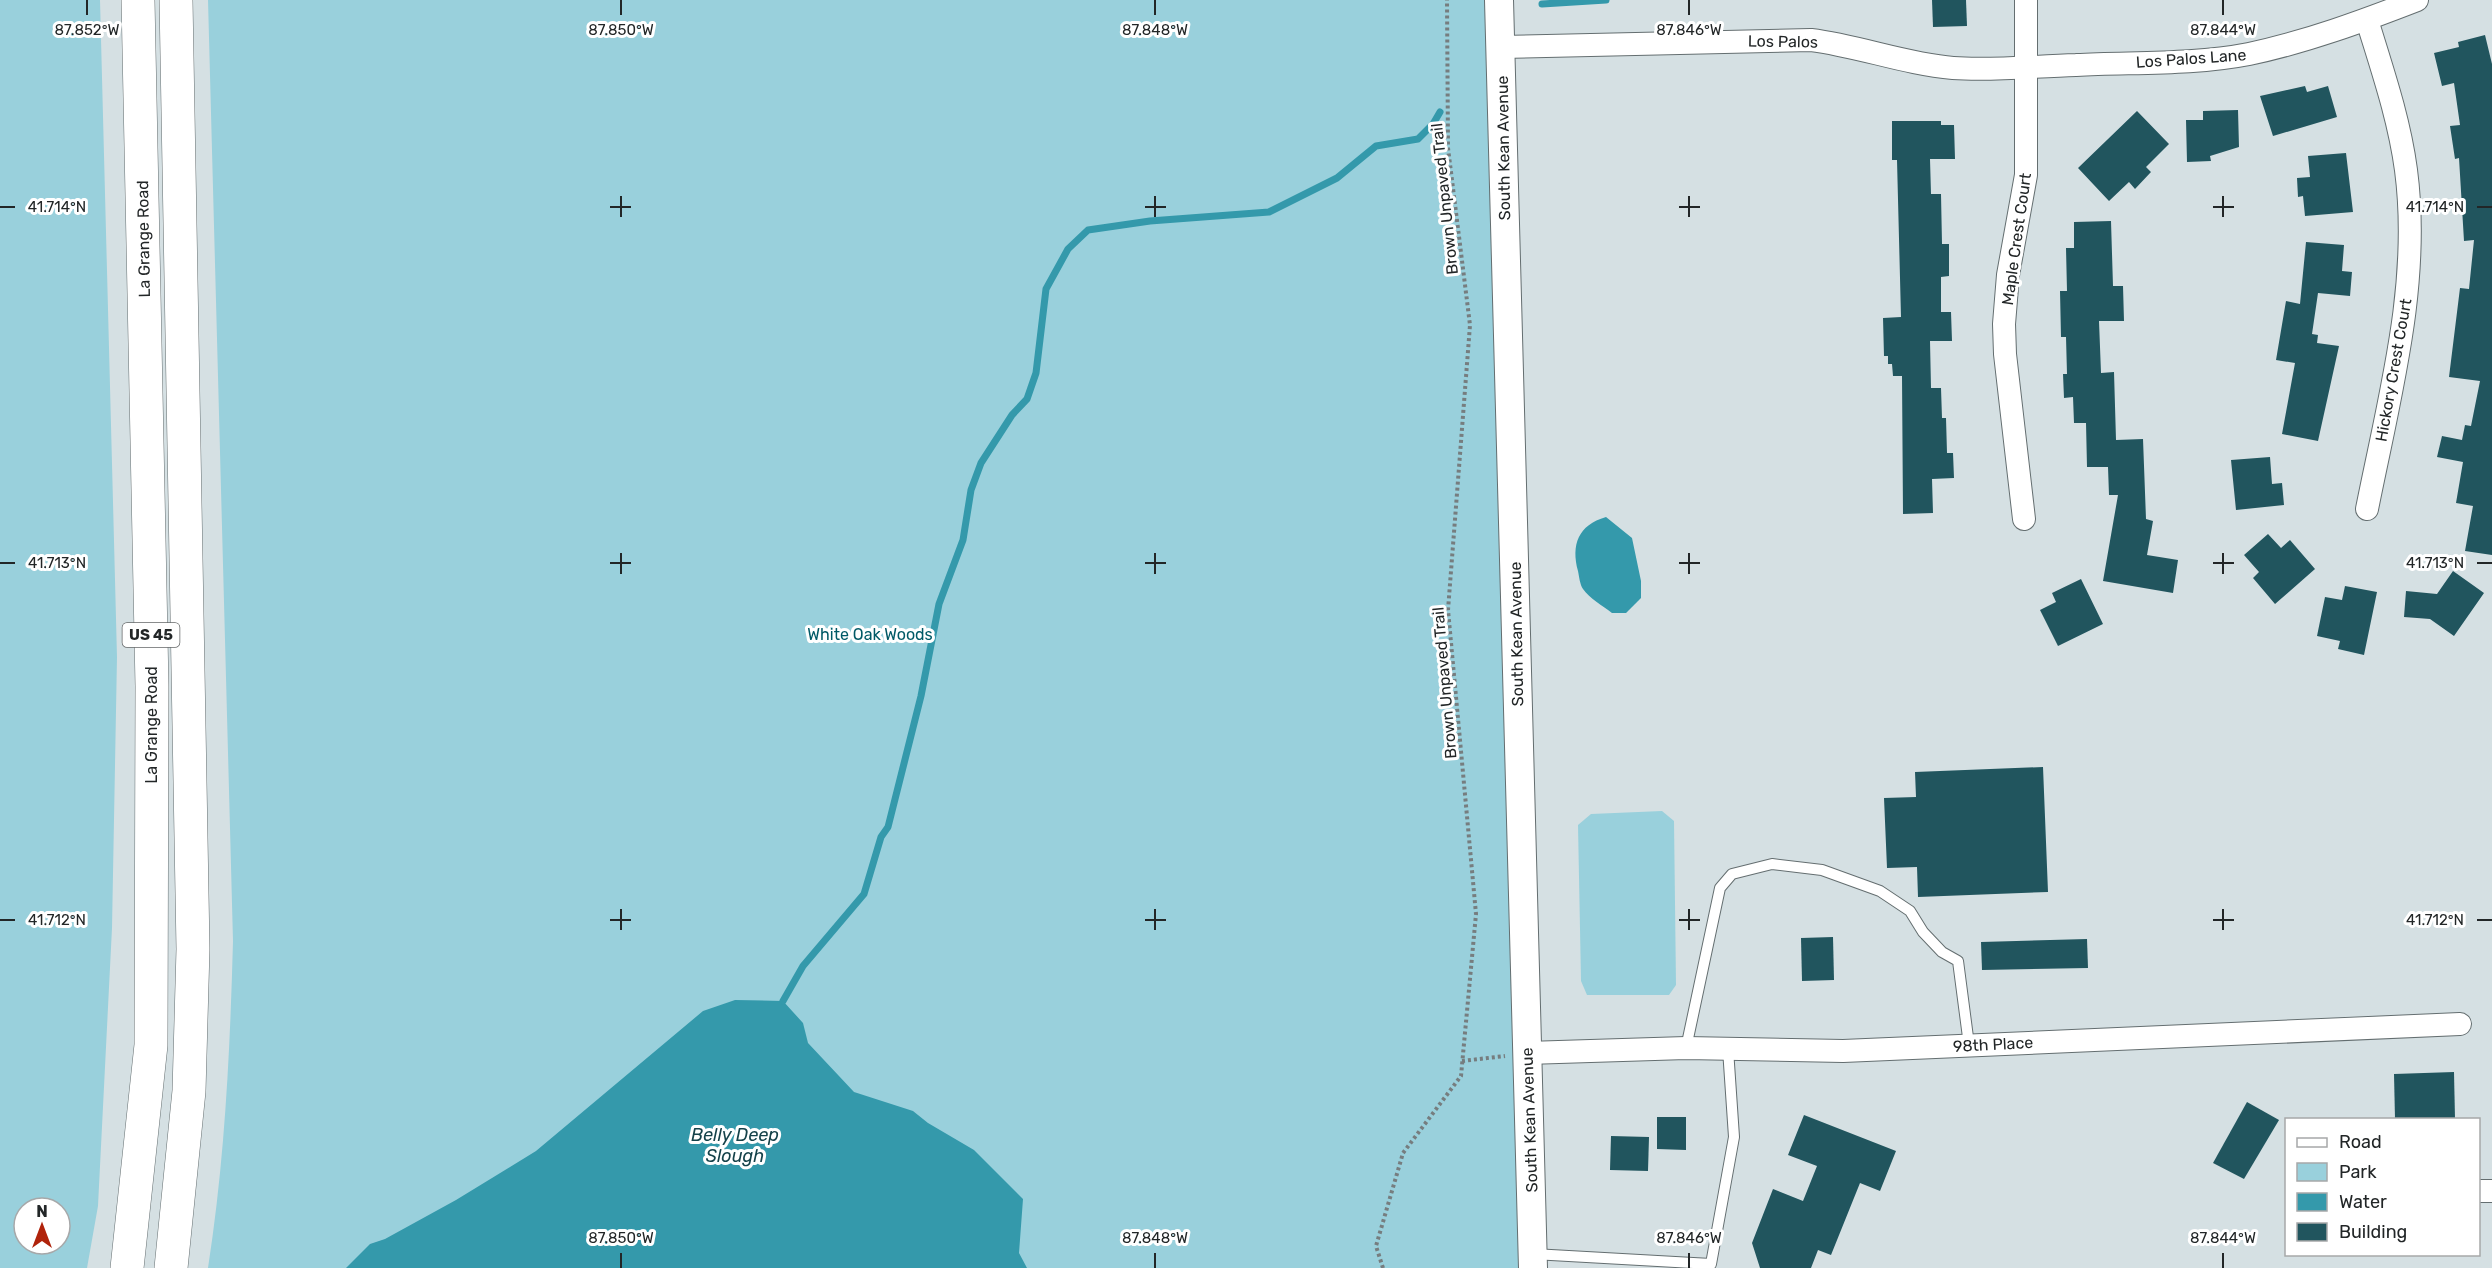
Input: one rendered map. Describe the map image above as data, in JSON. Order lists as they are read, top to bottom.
{
  "streets": {
    "highway": ["La Grange Road", "US 45"],
    "street": [
      "Los Palos",
      "Los Palos Lane",
      "South Kean Avenue",
      "Maple Crest Court",
      "Hickory Crest Court",
      "98th Place"
    ],
    "path": ["Brown Unpaved Trail"]
  },
  "crossings": [
    ["Los Palos", "Los Palos Lane"],
    ["Los Palos", "South Kean Avenue"],
    ["Los Palos", "Maple Crest Court"],
    ["Los Palos Lane", "Maple Crest Court"],
    ["Los Palos Lane", "Hickory Crest Court"],
    ["South Kean Avenue", "98th Place"]
  ],
  "water": ["Belly Deep Slough"],
  "parks": ["White Oak Woods"],
  "legend": [
    "Road",
    "Park",
    "Water",
    "Building"
  ],
  "north": "top",
  "coordinates": [
    "87.852°W",
    "87.850°W",
    "87.848°W",
    "87.846°W",
    "87.844°W",
    "41.714°N",
    "41.713°N",
    "41.712°N"
  ]
}
